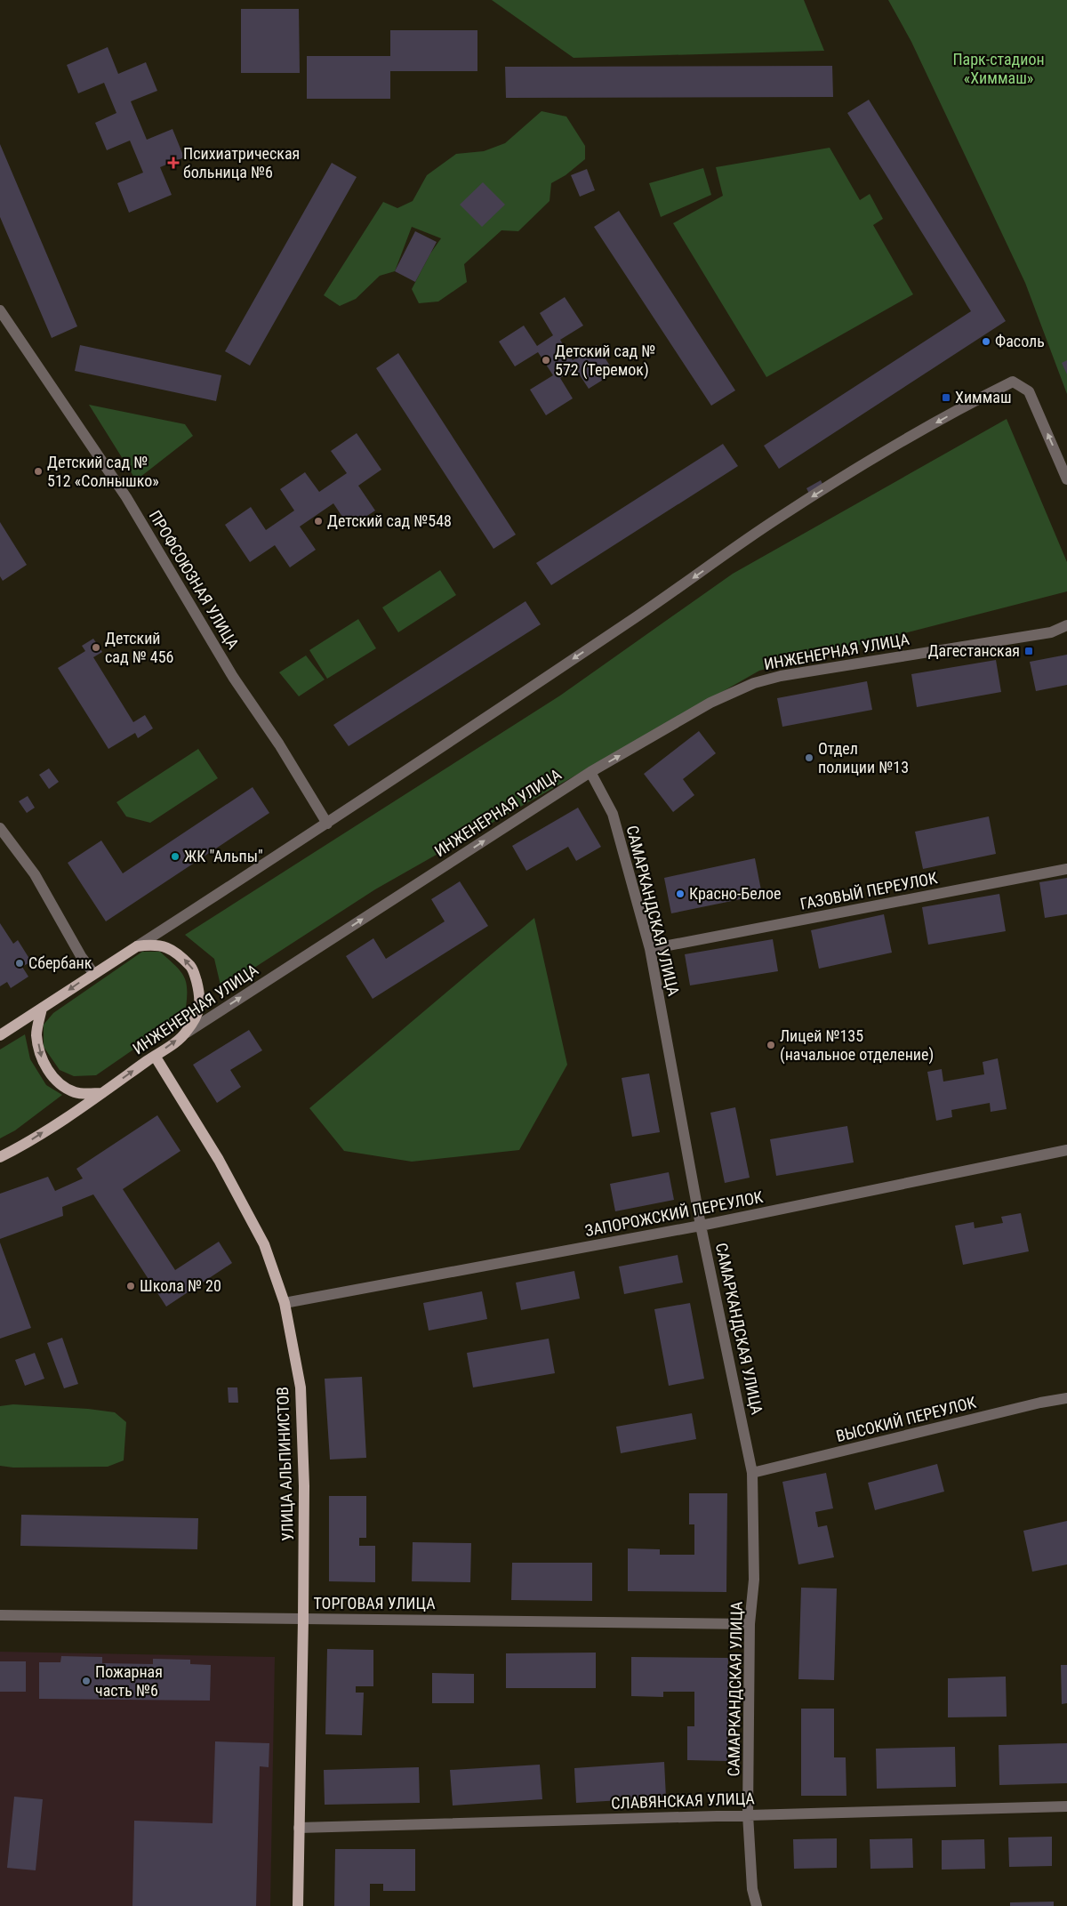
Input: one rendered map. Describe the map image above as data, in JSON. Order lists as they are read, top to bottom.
{
  "streets": {
    "main road": ["ИНЖЕНЕРНАЯ УЛИЦА", "УЛИЦА АЛЬПИНИСТОВ"],
    "street": [
      "ПРОФСОЮЗНАЯ УЛИЦА",
      "ГАЗОВЫЙ ПЕРЕУЛОК",
      "САМАРКАНДСКАЯ УЛИЦА",
      "ЗАПОРОЖСКИЙ ПЕРЕУЛОК",
      "ВЫСОКИЙ ПЕРЕУЛОК",
      "ТОРГОВАЯ УЛИЦА",
      "СЛАВЯНСКАЯ УЛИЦА"
    ]
  },
  "crossings": [
    ["ИНЖЕНЕРНАЯ УЛИЦА", "САМАРКАНДСКАЯ УЛИЦА"],
    ["ИНЖЕНЕРНАЯ УЛИЦА", "УЛИЦА АЛЬПИНИСТОВ"],
    ["ГАЗОВЫЙ ПЕРЕУЛОК", "САМАРКАНДСКАЯ УЛИЦА"],
    ["САМАРКАНДСКАЯ УЛИЦА", "ЗАПОРОЖСКИЙ ПЕРЕУЛОК"],
    ["САМАРКАНДСКАЯ УЛИЦА", "ВЫСОКИЙ ПЕРЕУЛОК"],
    ["САМАРКАНДСКАЯ УЛИЦА", "ТОРГОВАЯ УЛИЦА"],
    ["САМАРКАНДСКАЯ УЛИЦА", "СЛАВЯНСКАЯ УЛИЦА"],
    ["ЗАПОРОЖСКИЙ ПЕРЕУЛОК", "УЛИЦА АЛЬПИНИСТОВ"],
    ["УЛИЦА АЛЬПИНИСТОВ", "ТОРГОВАЯ УЛИЦА"],
    ["УЛИЦА АЛЬПИНИСТОВ", "СЛАВЯНСКАЯ УЛИЦА"]
  ],
  "one_way": ["ИНЖЕНЕРНАЯ УЛИЦА"],
  "parks": ["Парк-стадион «Химмаш»"],
  "places": {
    "health": ["Психиатрическая больница №6"],
    "other": [
      "Фасоль",
      "Детский сад № 572 (Теремок)",
      "Детский сад № 512 «Солнышко»",
      "Детский сад №548",
      "Детский сад № 456",
      "Отдел полиции №13",
      "ЖК \"Альпы\"",
      "Красно-Белое",
      "Сбербанк",
      "Лицей №135 (начальное отделение)",
      "Школа № 20",
      "Пожарная часть №6"
    ],
    "transit": ["Химмаш", "Дагестанская"]
  }
}
